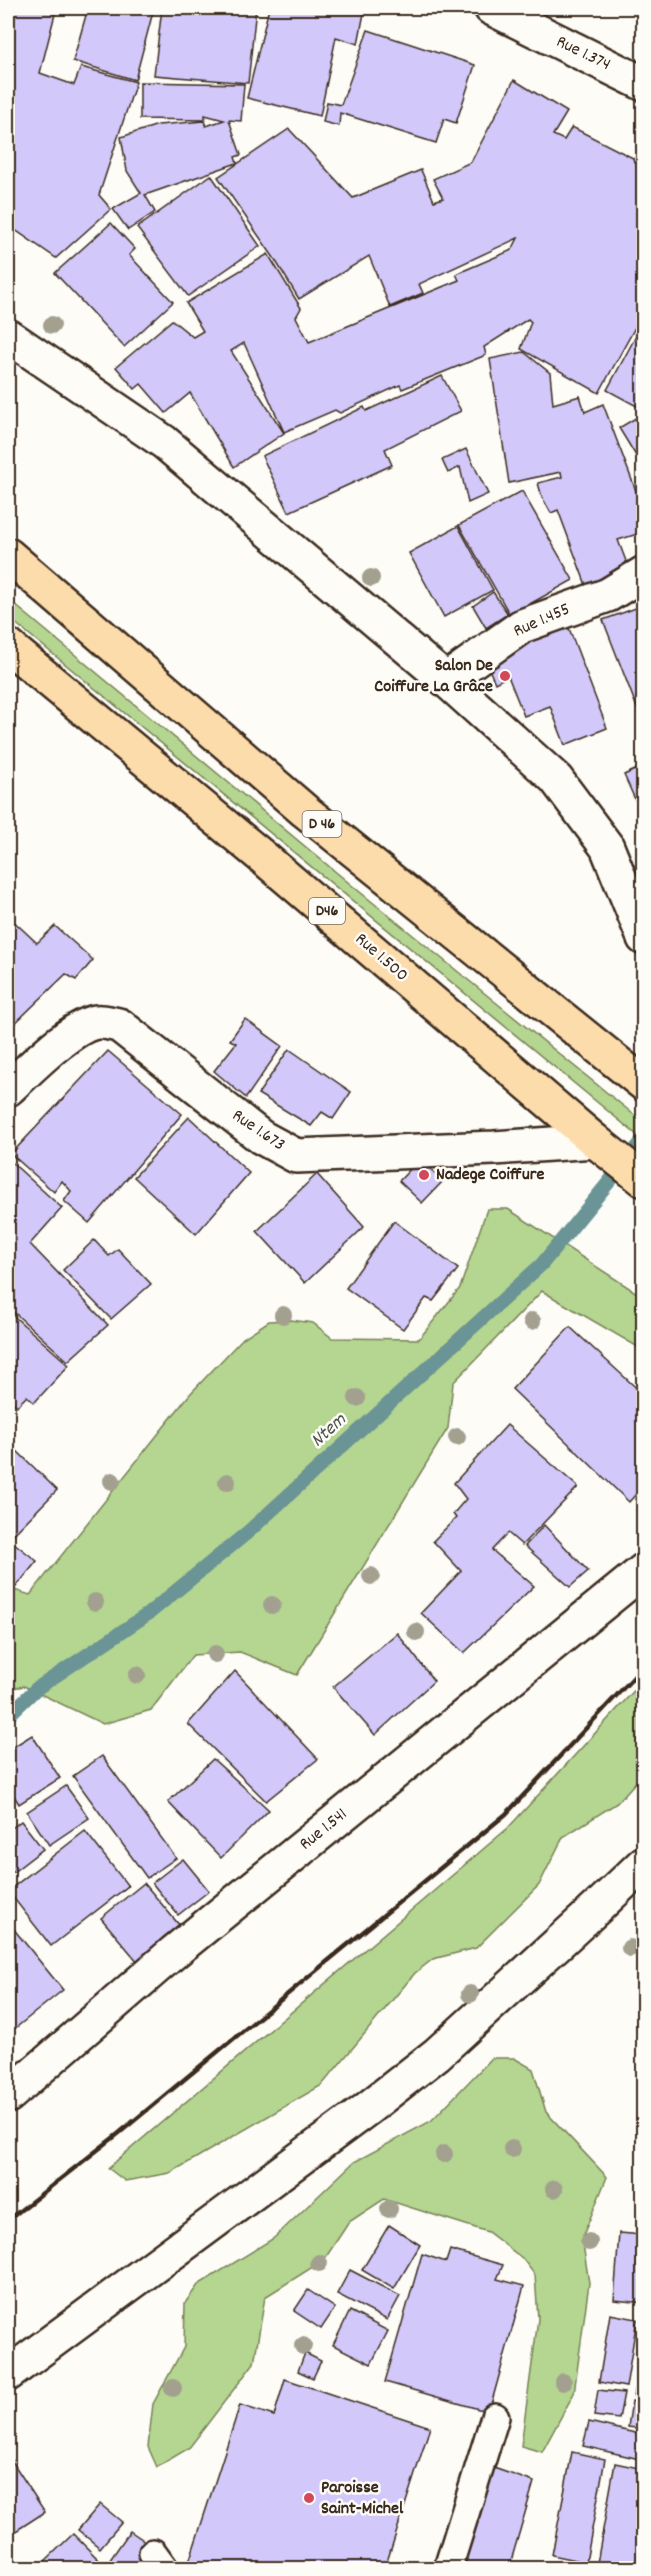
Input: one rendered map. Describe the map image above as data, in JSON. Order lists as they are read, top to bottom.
{
  "streets": {
    "main road": ["D 46", "D46", "Rue 1.500"],
    "street": [
      "Rue 1.374",
      "Rue 1.455",
      "Rue 1.673",
      "Rue 1.541"
    ]
  },
  "crossings": [
    ["Rue 1.500", "Rue 1.673"]
  ],
  "water": ["Ntem"],
  "places": ["Salon De Coiffure La Grâce", "Nadege Coiffure", "Paroisse Saint-Michel"]
}
